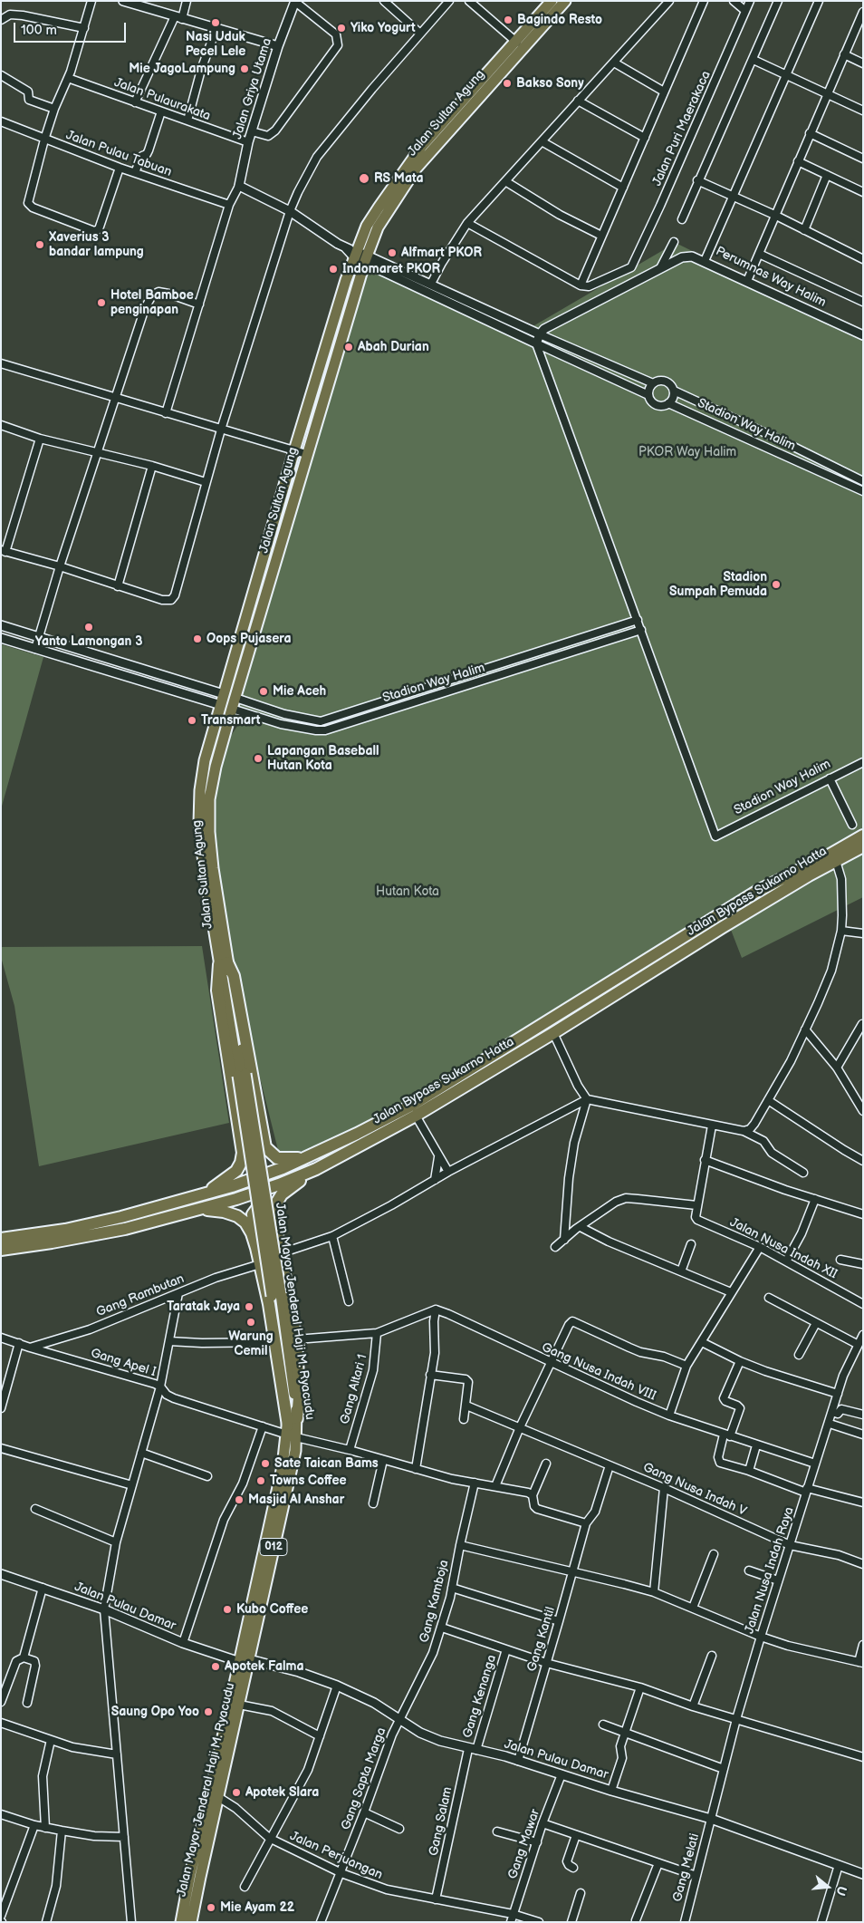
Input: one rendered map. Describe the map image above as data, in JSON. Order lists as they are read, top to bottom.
{
  "streets": {
    "highway": ["Jalan Bypass Sukarno Hatta"],
    "main road": ["Jalan Sultan Agung", "Jalan Mayor Jenderal Haji M. Ryacudu", "012"],
    "street": [
      "Jalan Griya Utama",
      "Jalan Pulaurakata",
      "Jalan Puri Maerakaca",
      "Jalan Pulau Tabuan",
      "Perumnas Way Halim",
      "Stadion Way Halim",
      "Jalan Nusa Indah XII",
      "Gang Rambutan",
      "Gang Apel I",
      "Gang Nusa Indah VIII",
      "Gang Altari 1",
      "Gang Nusa Indah V",
      "Jalan Nusa Indah Raya",
      "Gang Kamboja",
      "Jalan Pulau Damar",
      "Gang Kantil",
      "Gang Kenanga",
      "Gang Sapta Marga",
      "Gang Salam",
      "Gang Mawar",
      "Jalan Perjuangan",
      "Gang Melati"
    ]
  },
  "crossings": [
    ["Jalan Griya Utama", "Jalan Pulaurakata"],
    ["Jalan Sultan Agung", "Stadion Way Halim"],
    ["Jalan Sultan Agung", "Jalan Mayor Jenderal Haji M. Ryacudu"],
    ["Gang Rambutan", "Gang Apel I"],
    ["Jalan Mayor Jenderal Haji M. Ryacudu", "Gang Apel I"],
    ["Jalan Mayor Jenderal Haji M. Ryacudu", "Jalan Pulau Damar"],
    ["Jalan Mayor Jenderal Haji M. Ryacudu", "Jalan Perjuangan"],
    ["Gang Apel I", "Gang Altari 1"],
    ["Gang Apel I", "Gang Kamboja"],
    ["Gang Nusa Indah VIII", "Jalan Nusa Indah Raya"],
    ["Gang Nusa Indah V", "Jalan Nusa Indah Raya"],
    ["Gang Nusa Indah V", "Gang Kantil"],
    ["Jalan Nusa Indah Raya", "Jalan Pulau Damar"],
    ["Jalan Nusa Indah Raya", "Gang Melati"],
    ["Gang Kamboja", "Jalan Pulau Damar"],
    ["Gang Kamboja", "Gang Sapta Marga"],
    ["Jalan Pulau Damar", "Gang Kantil"],
    ["Jalan Pulau Damar", "Gang Kenanga"],
    ["Jalan Pulau Damar", "Gang Sapta Marga"],
    ["Jalan Pulau Damar", "Gang Salam"],
    ["Jalan Pulau Damar", "Gang Mawar"],
    ["Jalan Pulau Damar", "Gang Melati"],
    ["Gang Kenanga", "Gang Salam"],
    ["Gang Sapta Marga", "Jalan Perjuangan"],
    ["Gang Salam", "Jalan Perjuangan"],
    ["Gang Mawar", "Jalan Perjuangan"]
  ],
  "parks": ["PKOR Way Halim", "Hutan Kota"],
  "places": [
    "Bagindo Resto",
    "Nasi Uduk Pecel Lele",
    "Yiko Yogurt",
    "Mie JagoLampung",
    "Bakso Sony",
    "RS Mata",
    "Xaverius 3 bandar lampung",
    "Alfmart PKOR",
    "Indomaret PKOR",
    "Hotel Bamboe penginapan",
    "Abah Durian",
    "Stadion Sumpah Pemuda",
    "Yanto Lamongan 3",
    "Oops Pujasera",
    "Mie Aceh",
    "Transmart",
    "Lapangan Baseball Hutan Kota",
    "Taratak Jaya",
    "Warung Cemil",
    "Sate Taican Bams",
    "Towns Coffee",
    "Masjid Al Anshar",
    "Kubo Coffee",
    "Apotek Falma",
    "Saung Opo Yoo",
    "Apotek Slara",
    "Mie Ayam 22"
  ],
  "scale_bar": "100 m",
  "north": "right"
}
